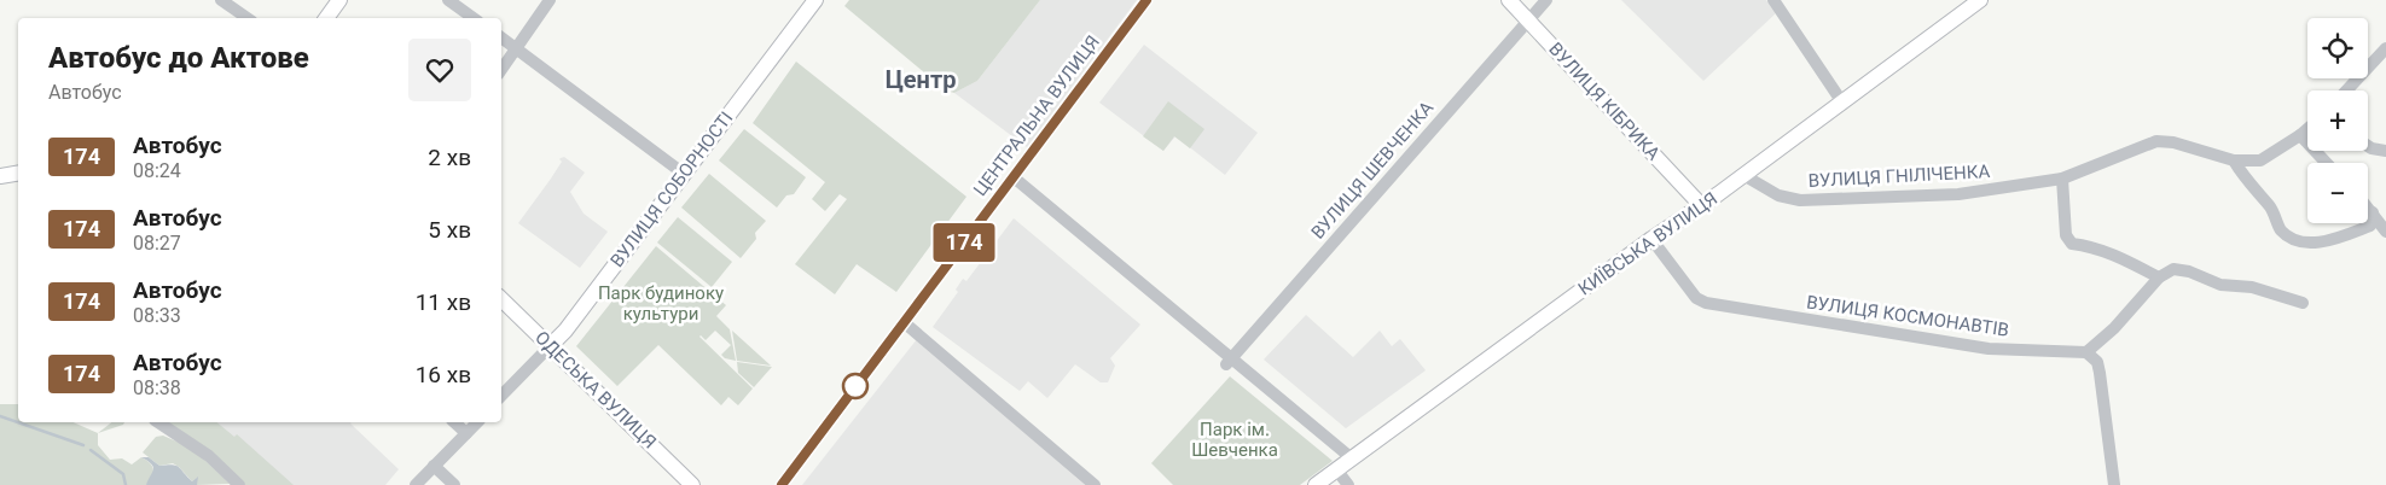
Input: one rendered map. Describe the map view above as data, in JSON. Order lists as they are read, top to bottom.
{
  "streets": {
    "main road": [
      "ВУЛИЦЯ КІБРИКА",
      "ВУЛИЦЯ СОБОРНОСТІ",
      "КИЇВСЬКА ВУЛИЦЯ",
      "ОДЕСЬКА ВУЛИЦЯ"
    ],
    "street": [
      "ЦЕНТРАЛЬНА ВУЛИЦЯ",
      "ВУЛИЦЯ ШЕВЧЕНКА",
      "ВУЛИЦЯ ГНІЛІЧЕНКА",
      "ВУЛИЦЯ КОСМОНАВТІВ"
    ]
  },
  "crossings": [
    ["ВУЛИЦЯ КІБРИКА", "ВУЛИЦЯ ШЕВЧЕНКА"],
    ["ВУЛИЦЯ КІБРИКА", "КИЇВСЬКА ВУЛИЦЯ"],
    ["ВУЛИЦЯ ГНІЛІЧЕНКА", "КИЇВСЬКА ВУЛИЦЯ"],
    ["ВУЛИЦЯ СОБОРНОСТІ", "ОДЕСЬКА ВУЛИЦЯ"],
    ["КИЇВСЬКА ВУЛИЦЯ", "ВУЛИЦЯ КОСМОНАВТІВ"]
  ],
  "districts": ["Центр"],
  "parks": ["Парк будиноку культури", "Парк ім. Шевченка"],
  "lines": ["bus line 174"],
  "page": {
    "on_map": "174",
    "map_buttons": ["+", "−"],
    "heading": ["Автобус до Актове", "Автобус"],
    "list": [
      {
        "mark": "174",
        "name": "Автобус",
        "note": "08:24",
        "value": "2 хв"
      },
      {
        "mark": "174",
        "name": "Автобус",
        "note": "08:27",
        "value": "5 хв"
      },
      {
        "mark": "174",
        "name": "Автобус",
        "note": "08:33",
        "value": "11 хв"
      },
      {
        "mark": "174",
        "name": "Автобус",
        "note": "08:38",
        "value": "16 хв"
      }
    ]
  }
}
